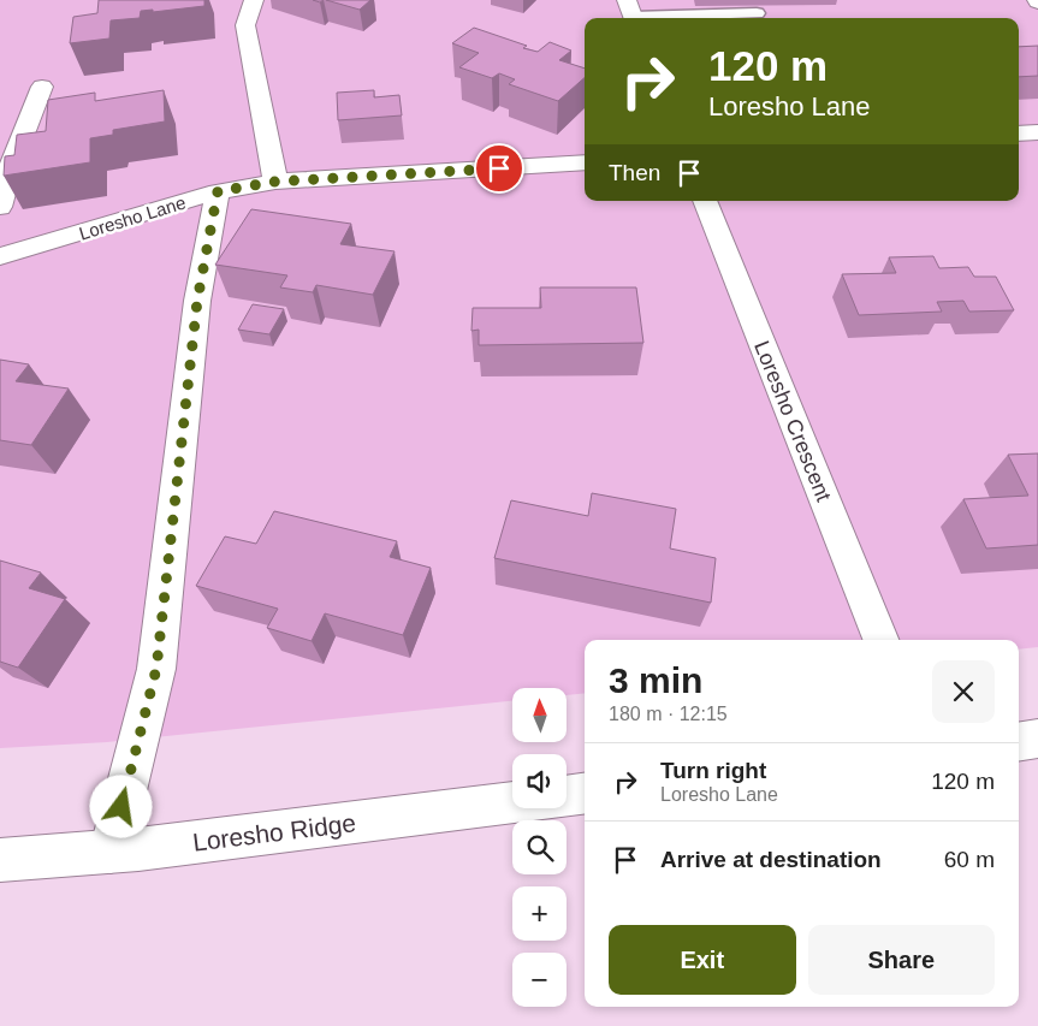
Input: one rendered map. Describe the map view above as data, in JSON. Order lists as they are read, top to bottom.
{
  "streets": {
    "street": ["Loresho Lane", "Loresho Crescent", "Loresho Ridge"]
  },
  "north": "top",
  "page": {
    "turn": ["120 m", "Loresho Lane"],
    "then": "Then",
    "heading": ["3 min", "180 m · 12:15"],
    "map_buttons": ["+", "−"],
    "list": [
      {
        "name": "Turn right",
        "note": "Loresho Lane",
        "value": "120 m"
      },
      {
        "name": "Arrive at destination",
        "value": "60 m"
      }
    ],
    "buttons": ["Exit", "Share"]
  }
}
